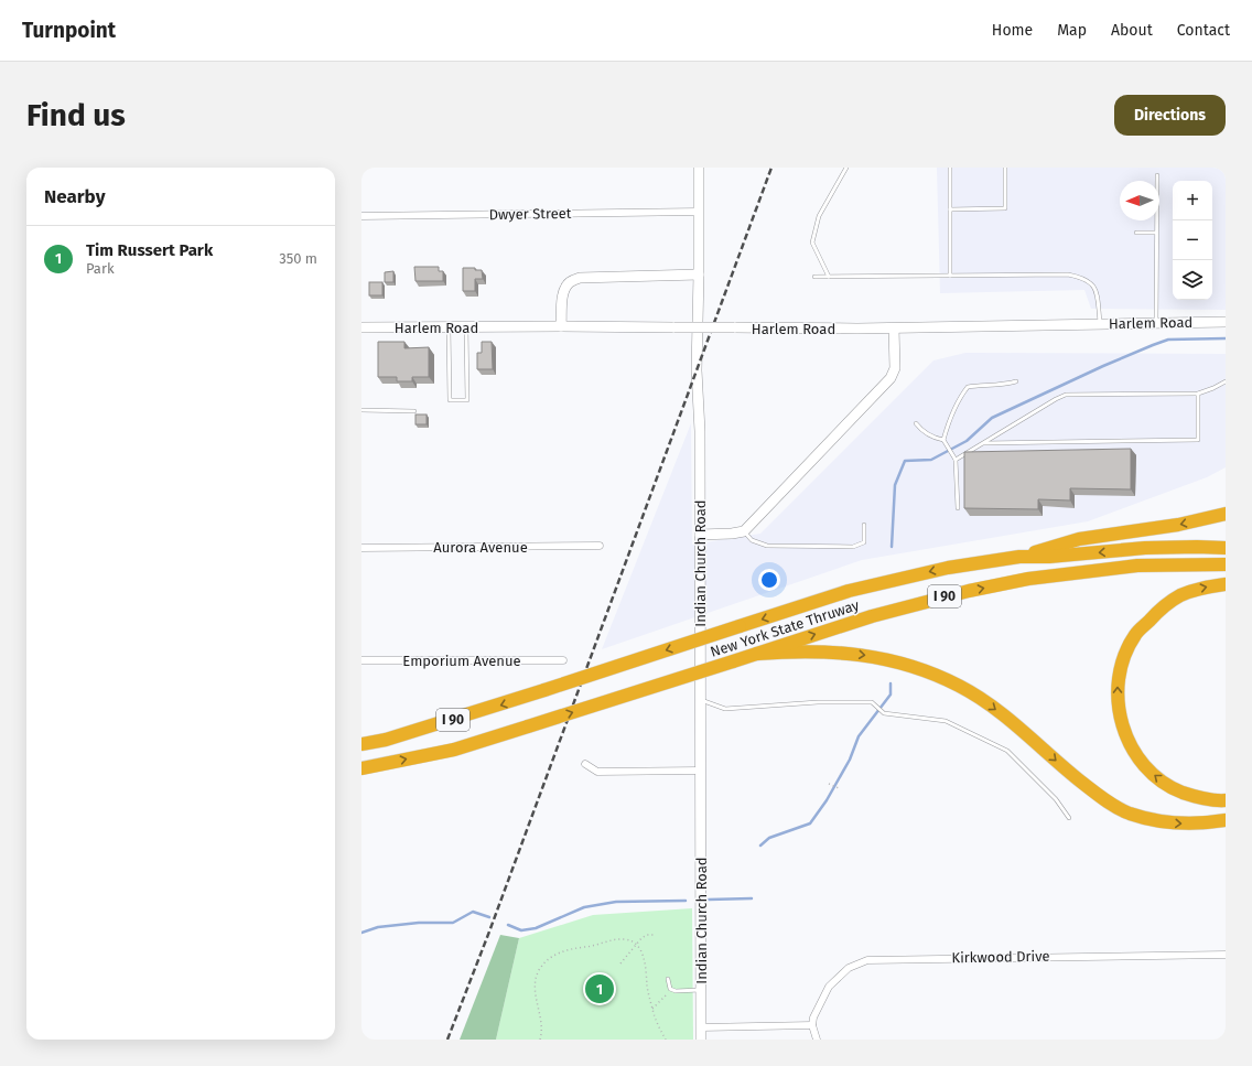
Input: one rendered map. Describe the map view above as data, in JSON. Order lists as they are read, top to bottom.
{
  "streets": {
    "highway": ["I 90", "New York State Thruway"],
    "main road": ["Harlem Road", "Indian Church Road"],
    "street": [
      "Dwyer Street",
      "Aurora Avenue",
      "Emporium Avenue",
      "Kirkwood Drive"
    ]
  },
  "crossings": [
    ["Dwyer Street", "Indian Church Road"]
  ],
  "north": "left",
  "page": {
    "header": "Turnpoint",
    "nav": [
      "Home",
      "Map",
      "About",
      "Contact"
    ],
    "buttons": "Directions",
    "title": "Find us",
    "heading": "Nearby",
    "map_buttons": ["+", "−"],
    "list": [
      {
        "mark": "1",
        "name": "Tim Russert Park",
        "note": "Park",
        "value": "350 m"
      }
    ],
    "pins": "1"
  }
}
